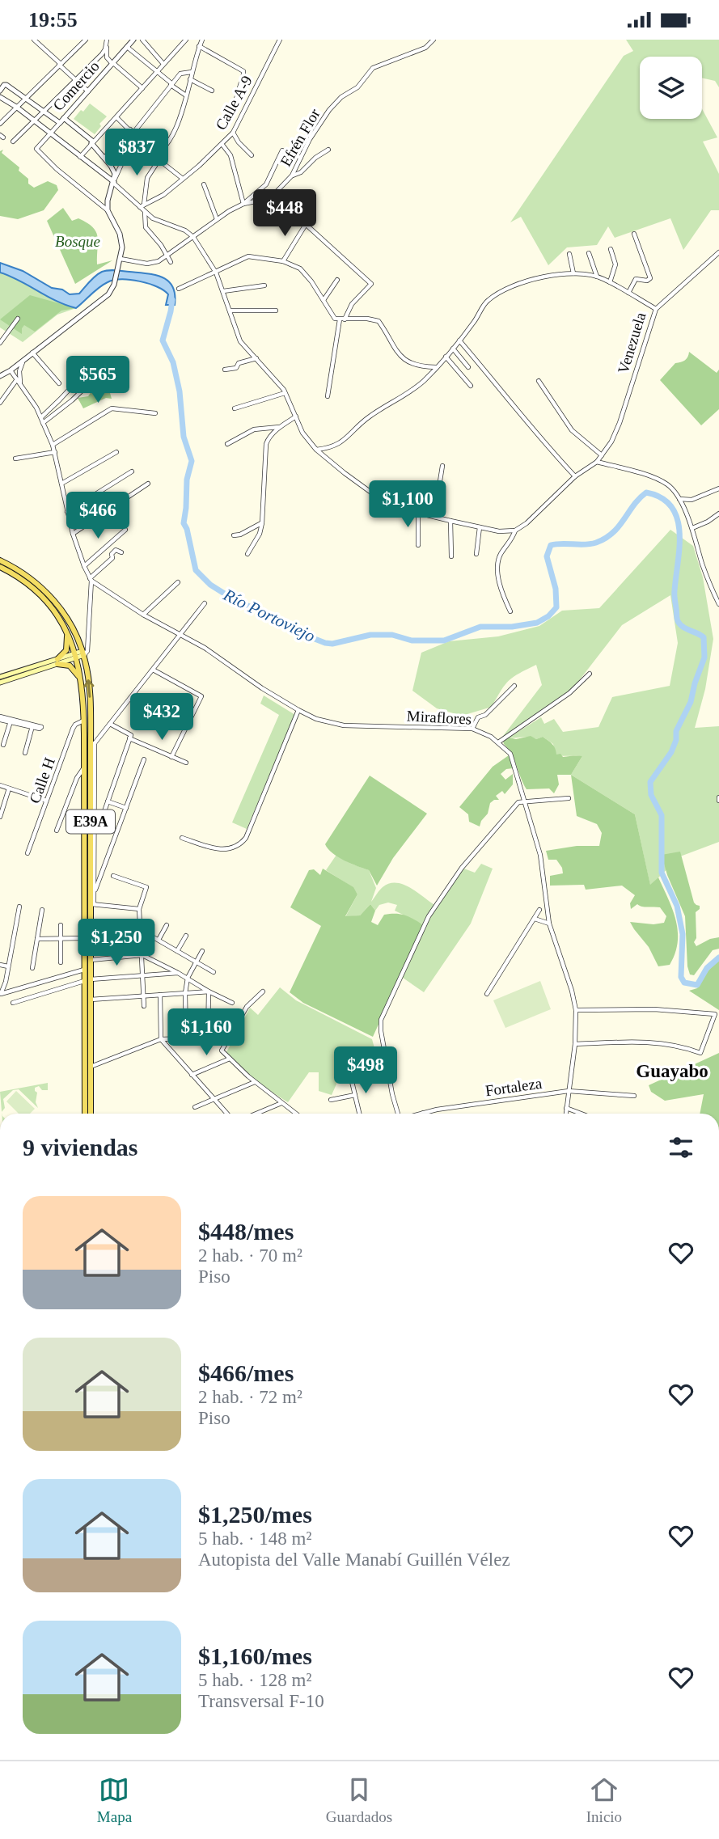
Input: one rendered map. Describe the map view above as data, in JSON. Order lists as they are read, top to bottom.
{
  "streets": {
    "main road": ["E39A"],
    "street": [
      "Comercio",
      "Calle A-9",
      "Efrén Flor",
      "Venezuela",
      "Miraflores",
      "Calle H",
      "Fortaleza"
    ]
  },
  "crossings": [
    ["Miraflores", "Fortaleza"],
    ["Calle H", "E39A"]
  ],
  "districts": ["Guayabo"],
  "water": ["Río Portoviejo"],
  "parks": ["Bosque"],
  "page": {
    "status": "19:55",
    "price": [
      "$837",
      "$448",
      "$565",
      "$1,100",
      "$466",
      "$432",
      "$1,250",
      "$1,160",
      "$498"
    ],
    "heading": "9 viviendas",
    "list": [
      {
        "name": "$448/mes",
        "note": "2 hab. · 70 m² · Piso"
      },
      {
        "name": "$466/mes",
        "note": "2 hab. · 72 m² · Piso"
      },
      {
        "name": "$1,250/mes",
        "note": "5 hab. · 148 m² · Autopista del Valle Manabí Guillén Vélez"
      },
      {
        "name": "$1,160/mes",
        "note": "5 hab. · 128 m² · Transversal F-10"
      }
    ],
    "tabs": ["Mapa", "Guardados", "Inicio"]
  }
}
